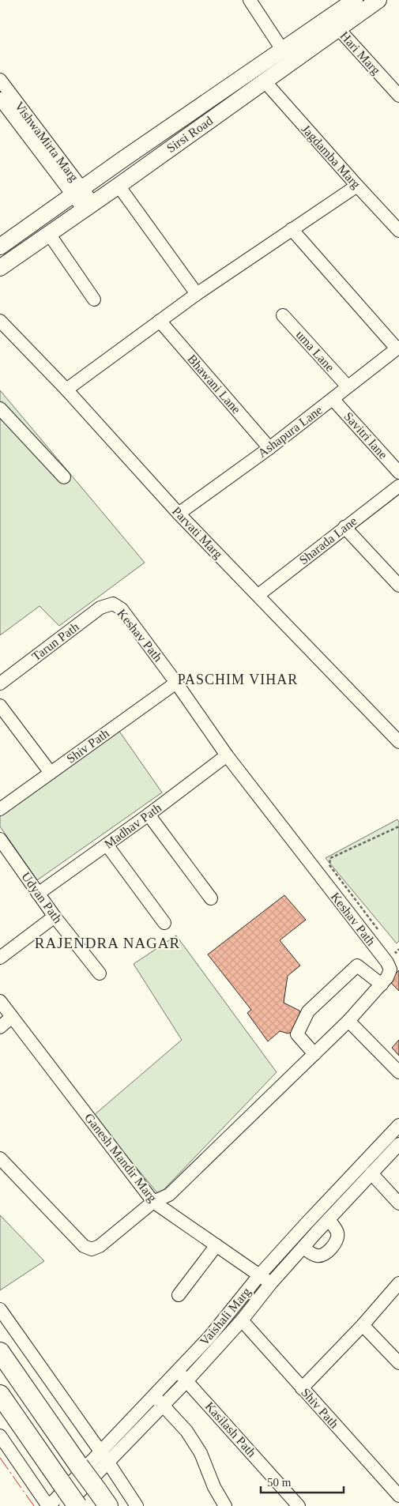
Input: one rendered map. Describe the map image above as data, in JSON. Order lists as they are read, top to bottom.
{
  "streets": {
    "main road": ["Sirsi Road"],
    "street": [
      "Hari Marg",
      "VishwaMirta Marg",
      "Jagdamba Marg",
      "uma Lane",
      "Bhawani Lane",
      "Ashapura Lane",
      "Savitri lane",
      "Parvati Marg",
      "Sharada Lane",
      "Keshav Path",
      "Tarun Path",
      "Shiv Path",
      "Madhav Path",
      "Udyan Path",
      "Ganesh Mandir Marg",
      "Vaishali Marg",
      "Kasilash Path"
    ]
  },
  "crossings": [
    ["Hari Marg", "Sirsi Road"],
    ["Sirsi Road", "VishwaMirta Marg"],
    ["Sirsi Road", "Jagdamba Marg"],
    ["uma Lane", "Ashapura Lane"],
    ["Bhawani Lane", "Ashapura Lane"],
    ["Ashapura Lane", "Savitri lane"],
    ["Ashapura Lane", "Parvati Marg"],
    ["Parvati Marg", "Sharada Lane"],
    ["Keshav Path", "Tarun Path"],
    ["Keshav Path", "Shiv Path"],
    ["Keshav Path", "Madhav Path"],
    ["Keshav Path", "Ganesh Mandir Marg"],
    ["Shiv Path", "Vaishali Marg"],
    ["Madhav Path", "Udyan Path"],
    ["Ganesh Mandir Marg", "Vaishali Marg"],
    ["Vaishali Marg", "Kasilash Path"]
  ],
  "districts": ["PASCHIM VIHAR", "RAJENDRA NAGAR"],
  "scale_bar": "50 m"
}
